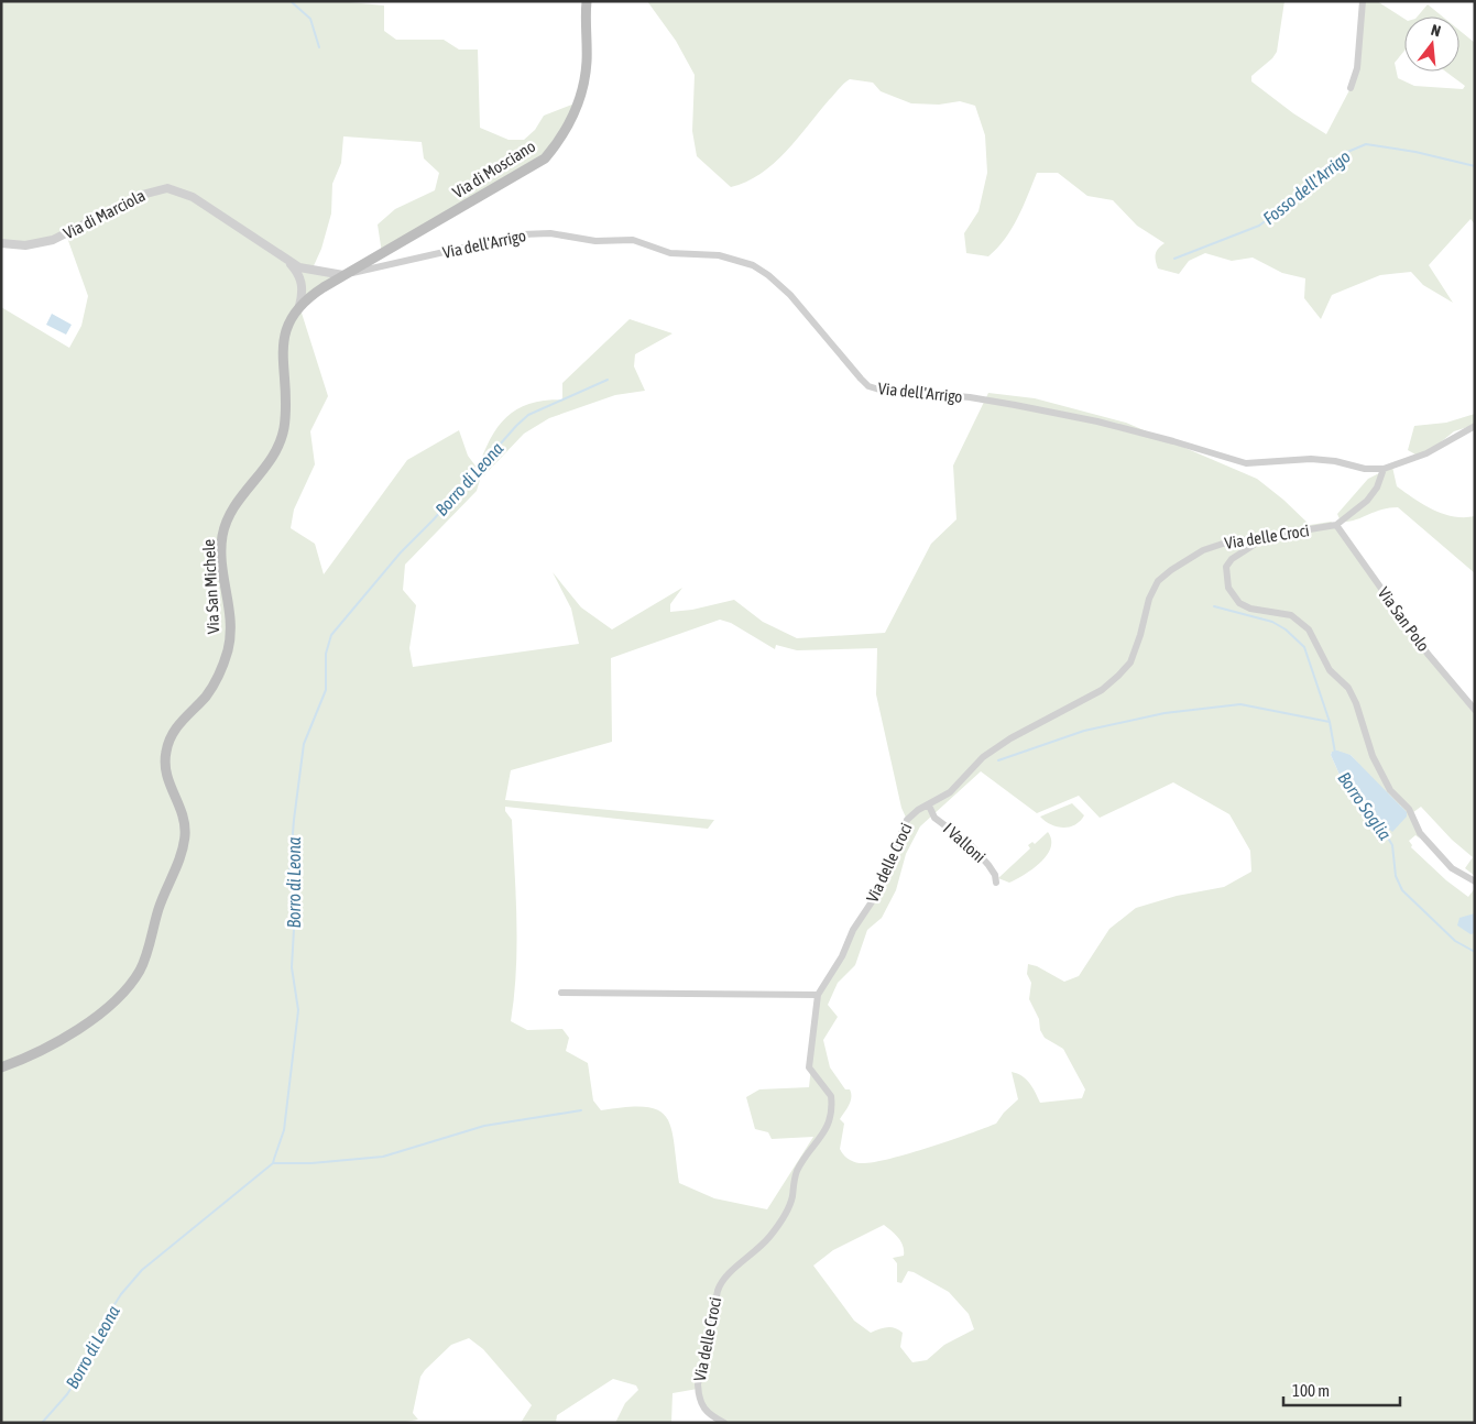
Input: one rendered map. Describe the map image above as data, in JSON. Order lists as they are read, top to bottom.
{
  "streets": {
    "main road": ["Via di Mosciano", "Via San Michele"],
    "street": [
      "Via di Marciola",
      "Via dell'Arrigo",
      "Via delle Croci",
      "Via San Polo",
      "I Valloni"
    ]
  },
  "crossings": [
    ["Via di Mosciano", "Via di Marciola"],
    ["Via di Mosciano", "Via dell'Arrigo"],
    ["Via di Mosciano", "Via San Michele"],
    ["Via di Marciola", "Via dell'Arrigo"],
    ["Via di Marciola", "Via San Michele"],
    ["Via dell'Arrigo", "Via delle Croci"],
    ["Via dell'Arrigo", "Via San Michele"],
    ["Via delle Croci", "Via San Polo"],
    ["Via delle Croci", "I Valloni"]
  ],
  "water": ["Fosso dell'Arrigo", "Borro di Leona", "Borro Soglia"],
  "scale_bar": "100 m",
  "north": "top"
}
